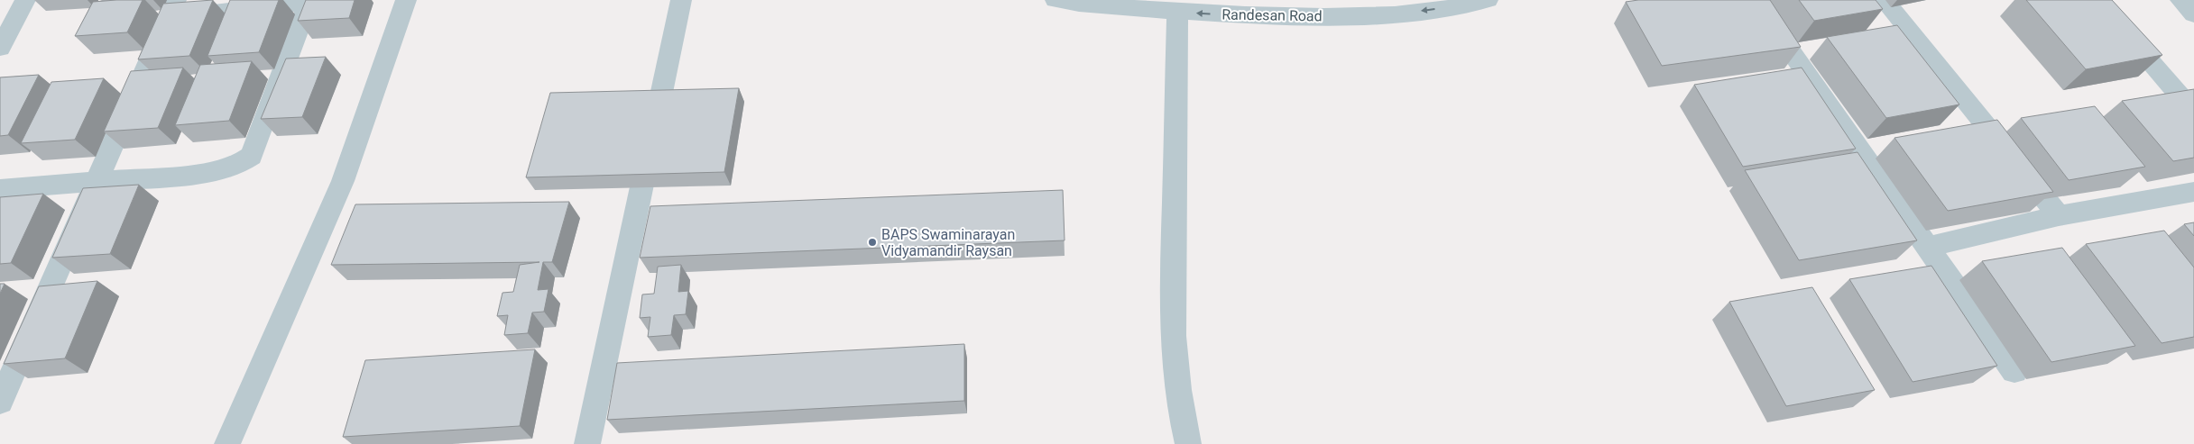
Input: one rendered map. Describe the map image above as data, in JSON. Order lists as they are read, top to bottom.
{
  "streets": {
    "street": ["Randesan Road"]
  },
  "one_way": ["Randesan Road"],
  "places": ["BAPS Swaminarayan Vidyamandir Raysan"]
}
